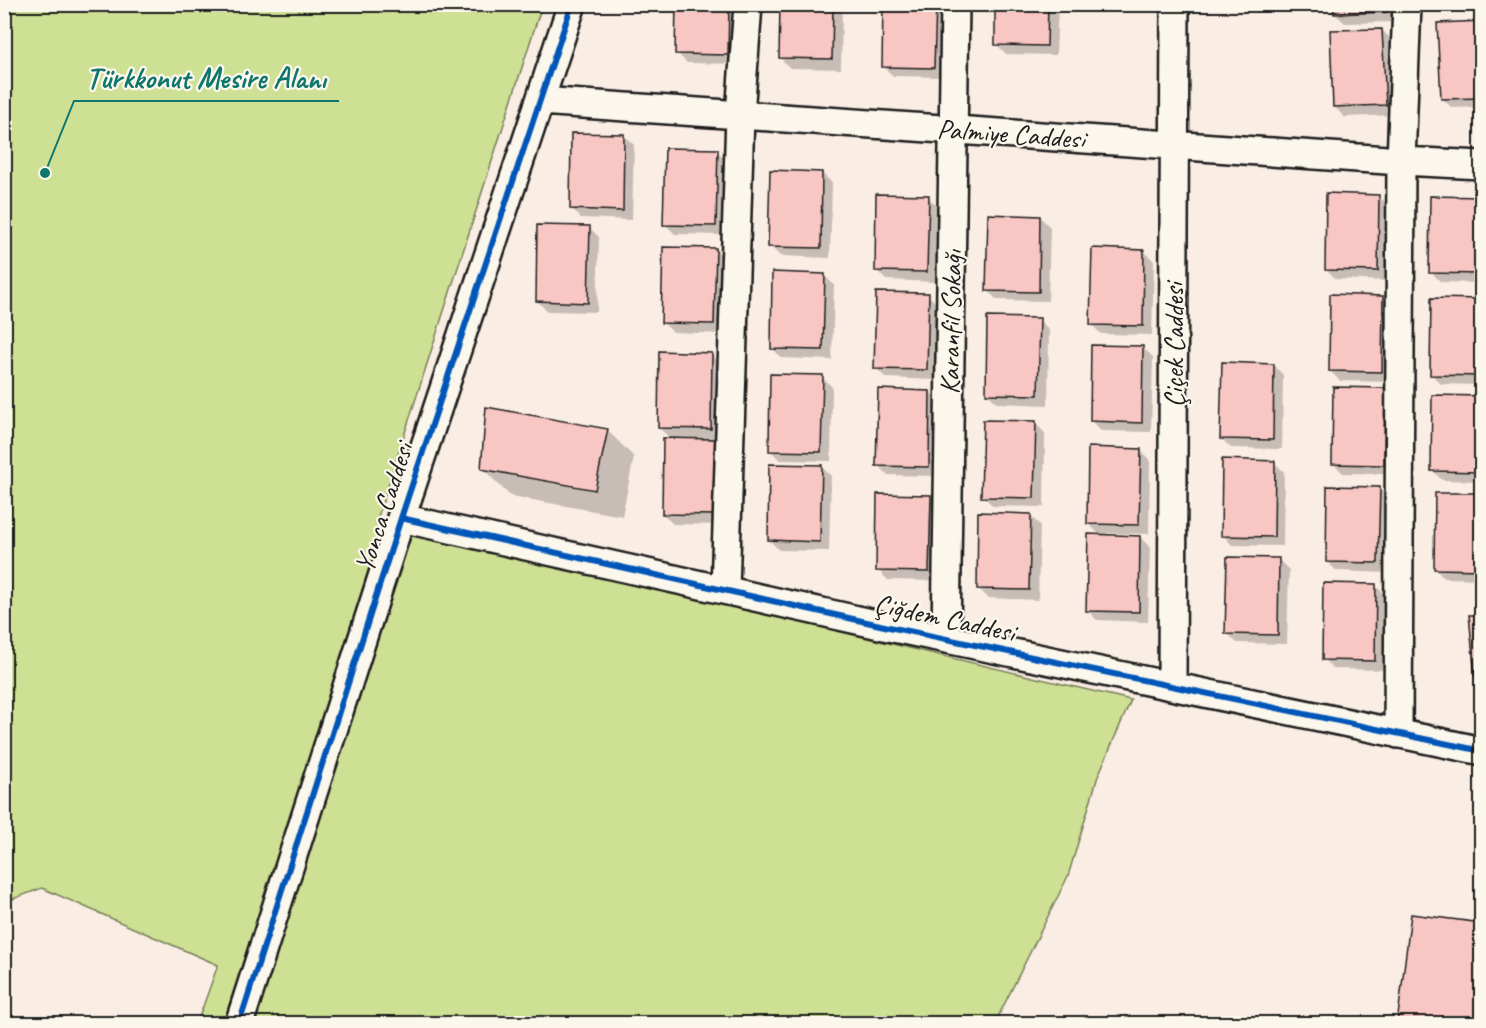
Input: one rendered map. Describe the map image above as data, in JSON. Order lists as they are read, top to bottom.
{
  "streets": {
    "street": [
      "Palmiye Caddesi",
      "Karanfil Sokağı",
      "Çiçek Caddesi",
      "Yonca Caddesi",
      "Çiğdem Caddesi"
    ]
  },
  "crossings": [
    ["Palmiye Caddesi", "Karanfil Sokağı"],
    ["Palmiye Caddesi", "Çiçek Caddesi"],
    ["Palmiye Caddesi", "Yonca Caddesi"],
    ["Karanfil Sokağı", "Çiğdem Caddesi"],
    ["Çiçek Caddesi", "Çiğdem Caddesi"],
    ["Yonca Caddesi", "Çiğdem Caddesi"]
  ],
  "places": ["Türkkonut Mesire Alanı"]
}
